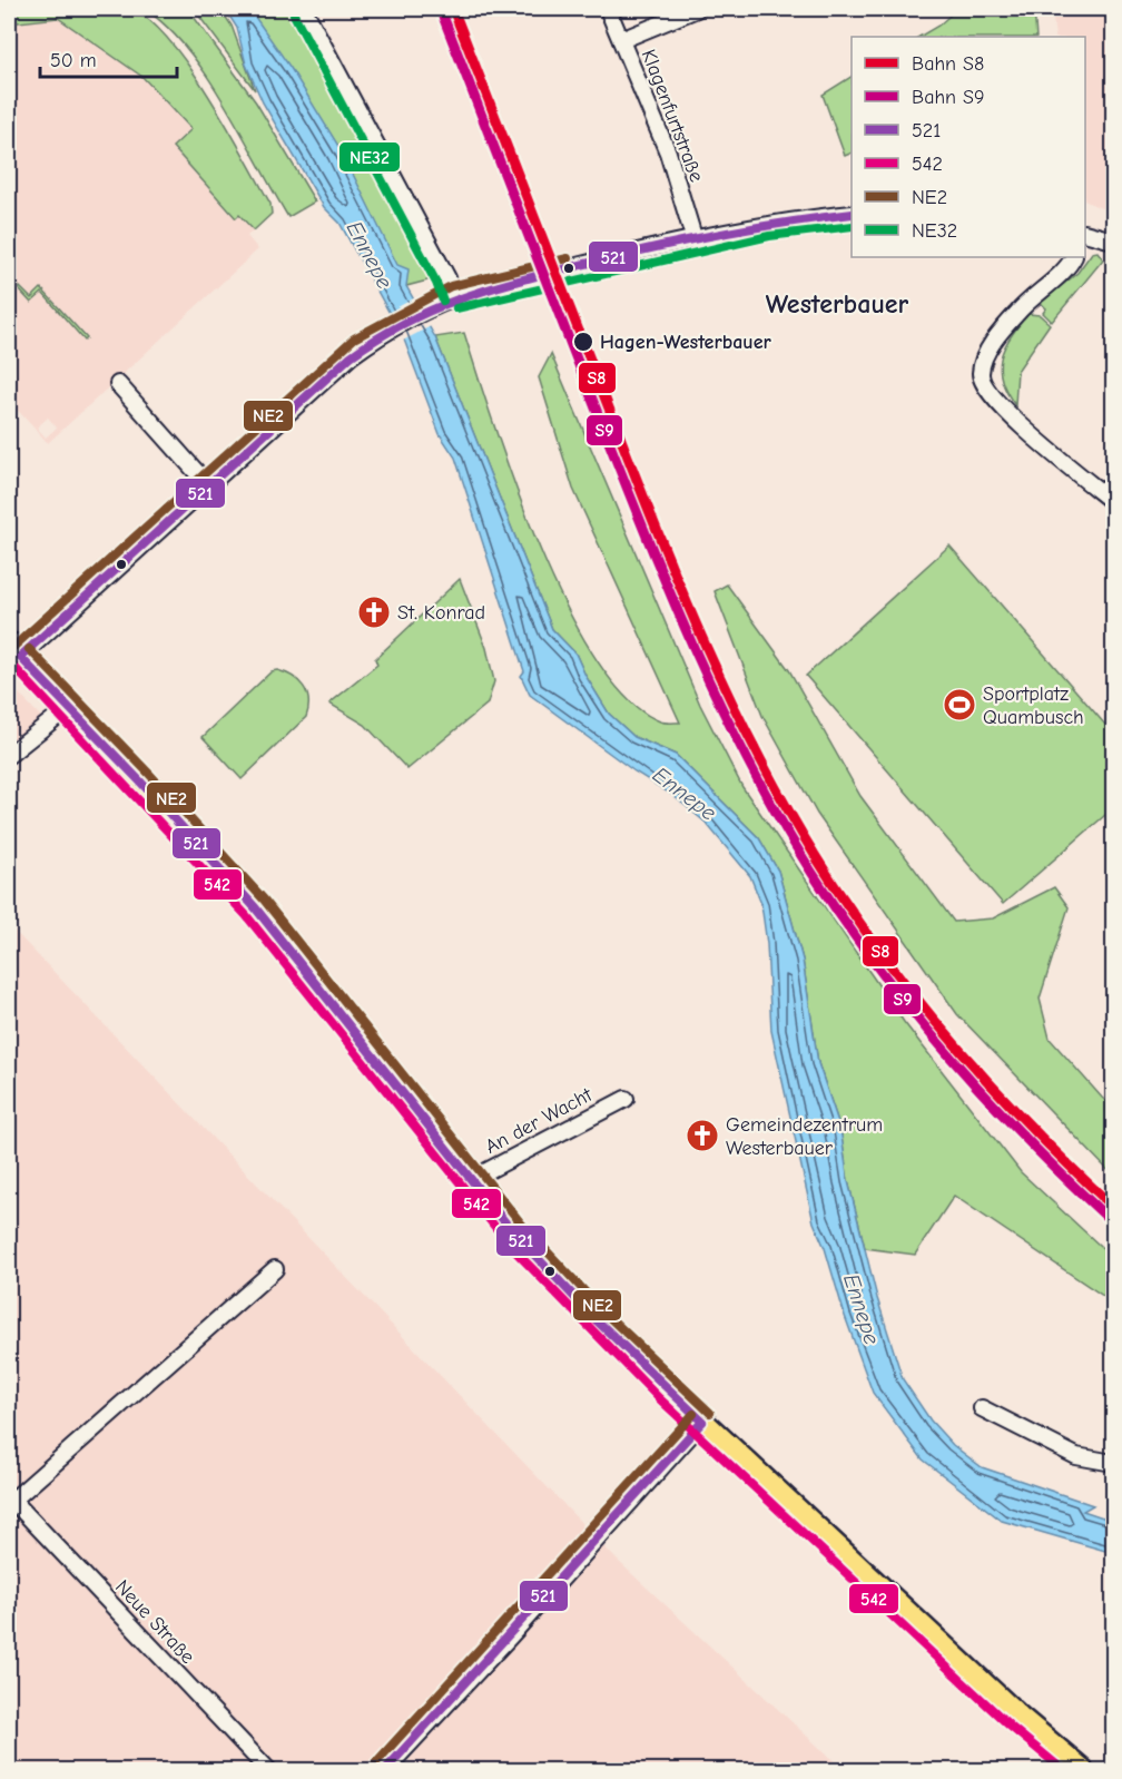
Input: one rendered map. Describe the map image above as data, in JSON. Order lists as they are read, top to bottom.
{
  "streets": {
    "street": ["Klagenfurtstraße", "An der Wacht", "Neue Straße"]
  },
  "districts": ["Westerbauer"],
  "water": ["Ennepe"],
  "places": {
    "other": ["Hagen-Westerbauer"],
    "church": ["St. Konrad", "Gemeindezentrum Westerbauer"],
    "sports": ["Sportplatz Quambusch"]
  },
  "lines": [
    "rail line S8",
    "rail line S9",
    "transit line NE32",
    "transit line 521",
    "transit line NE2",
    "transit line 542"
  ],
  "legend": [
    "Bahn S8",
    "Bahn S9",
    "521",
    "542",
    "NE2",
    "NE32"
  ],
  "scale_bar": "50 m"
}
